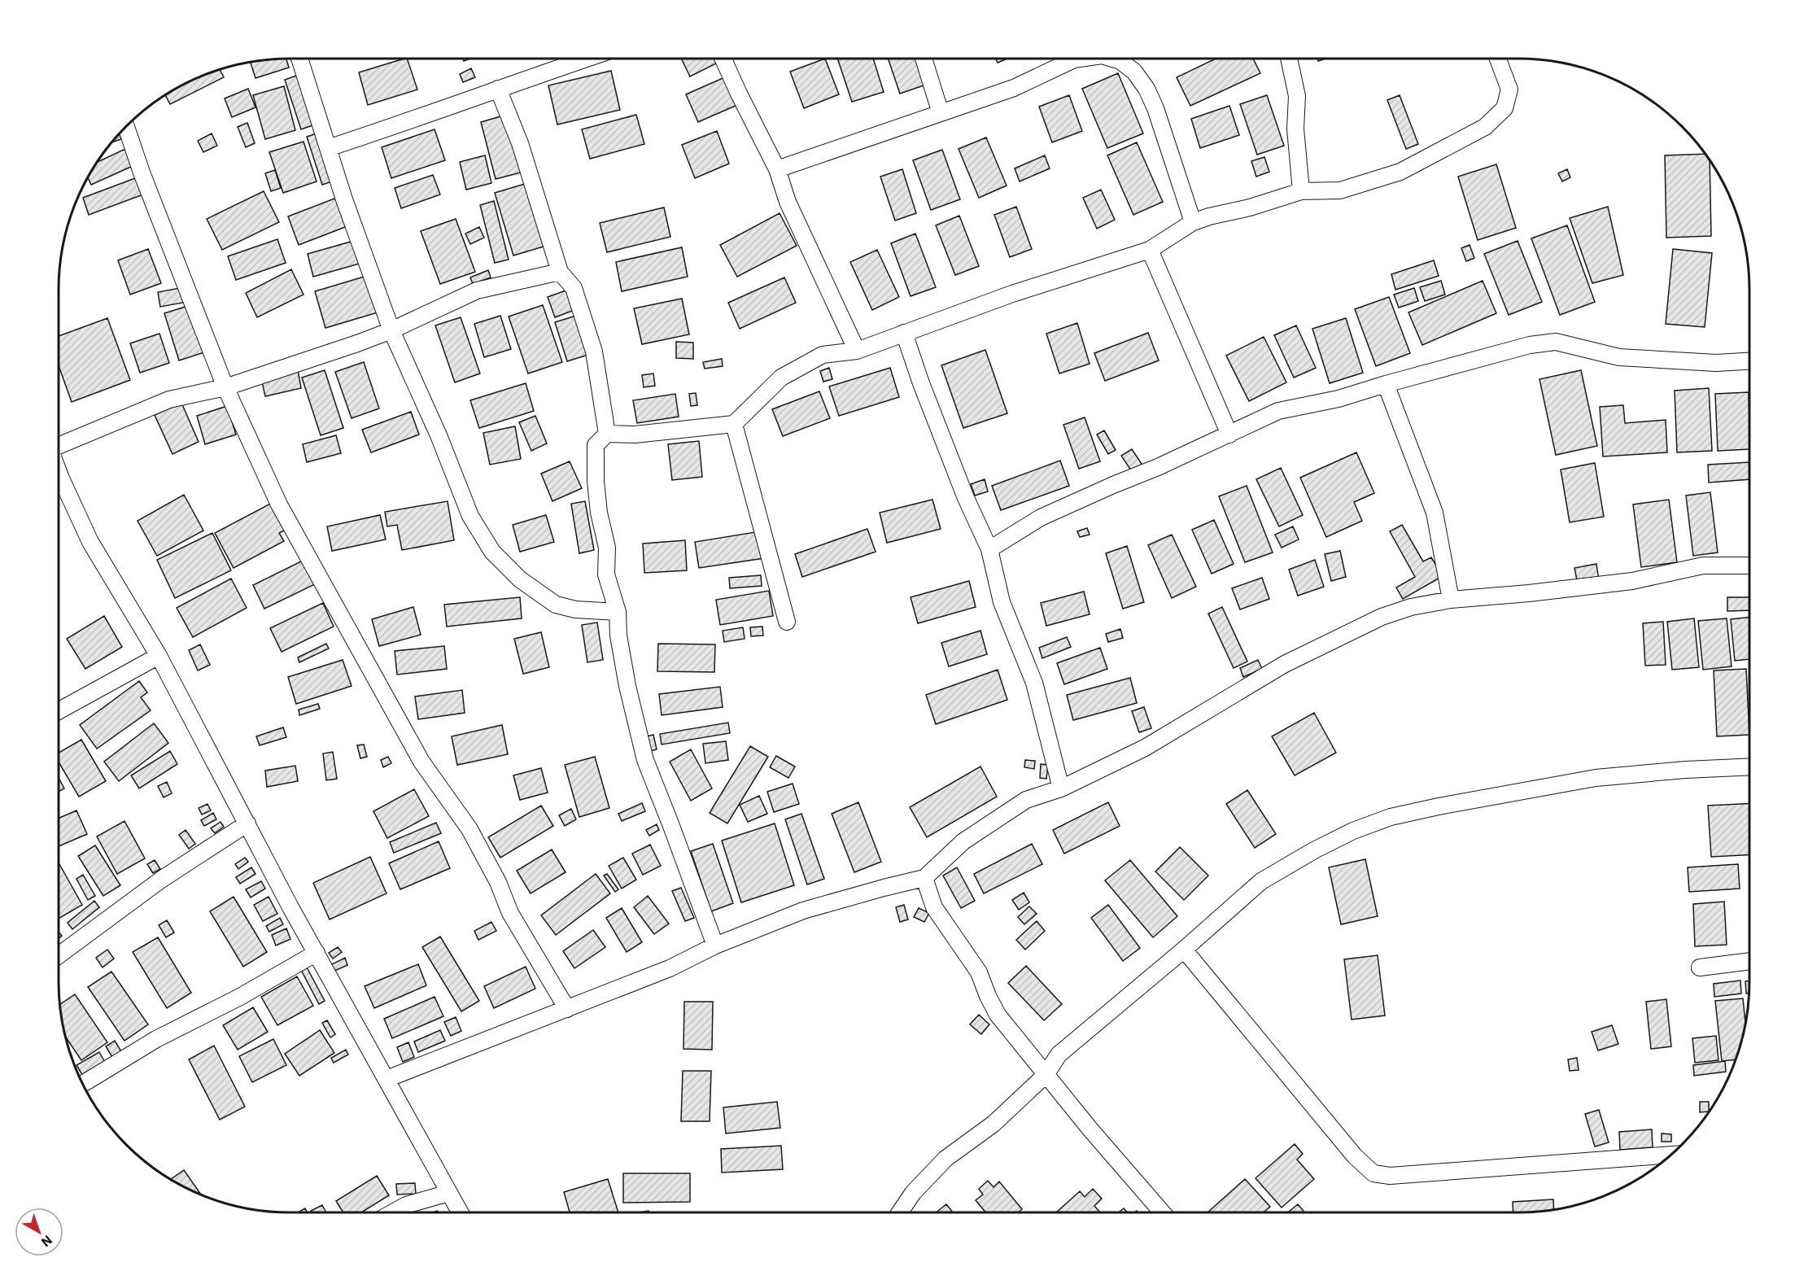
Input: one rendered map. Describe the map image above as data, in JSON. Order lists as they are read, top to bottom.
{
  "north": "bottom right"
}
